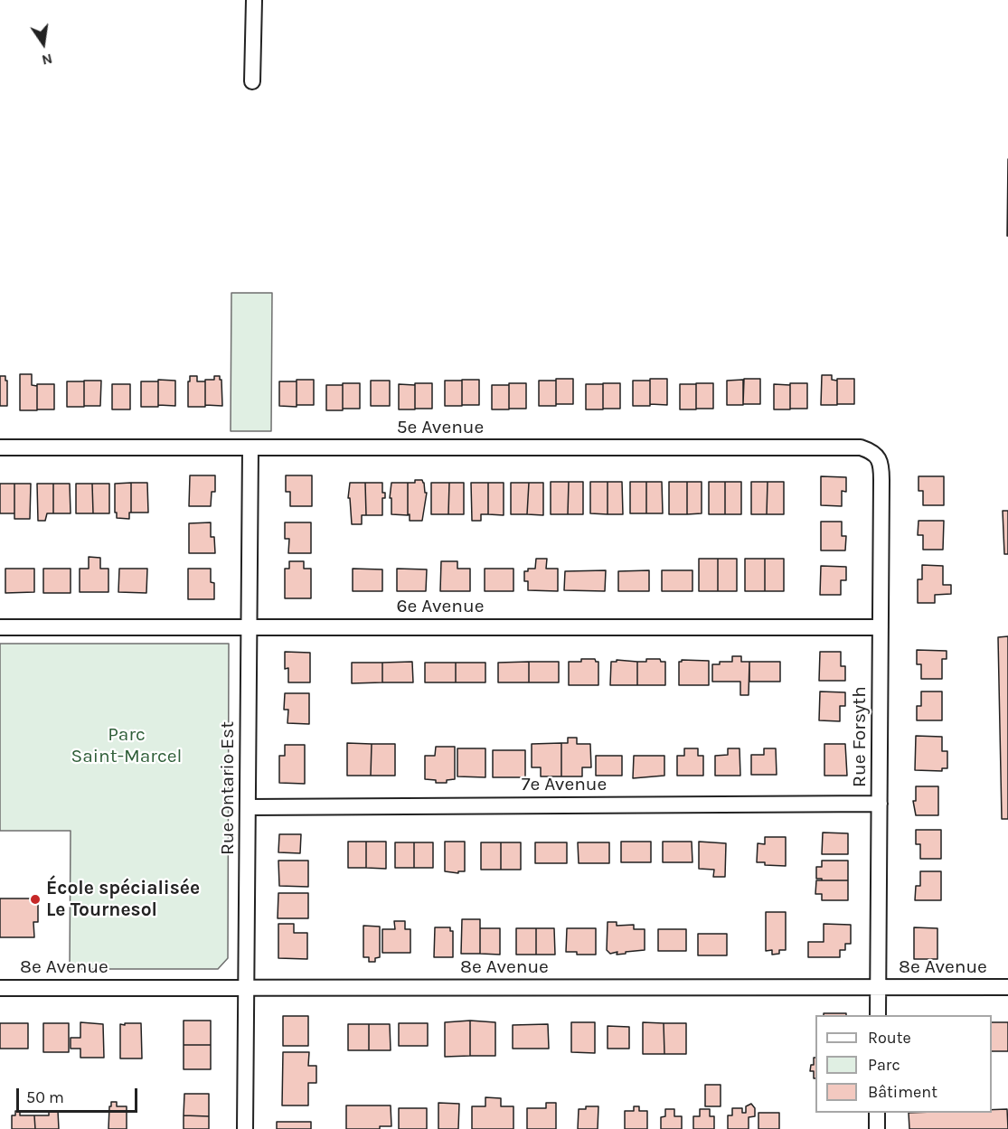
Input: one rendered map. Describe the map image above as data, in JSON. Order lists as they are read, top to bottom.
{
  "streets": {
    "street": [
      "5e Avenue",
      "6e Avenue",
      "Rue Forsyth",
      "7e Avenue",
      "Rue Ontario Est",
      "8e Avenue"
    ]
  },
  "crossings": [
    ["5e Avenue", "Rue Forsyth"],
    ["5e Avenue", "Rue Ontario Est"],
    ["6e Avenue", "Rue Forsyth"],
    ["6e Avenue", "Rue Ontario Est"],
    ["Rue Forsyth", "7e Avenue"],
    ["Rue Forsyth", "8e Avenue"],
    ["7e Avenue", "Rue Ontario Est"],
    ["Rue Ontario Est", "8e Avenue"]
  ],
  "parks": ["Parc Saint-Marcel"],
  "places": ["École spécialisée Le Tournesol"],
  "legend": ["Route", "Parc", "Bâtiment"],
  "scale_bar": "50 m",
  "north": "bottom"
}
